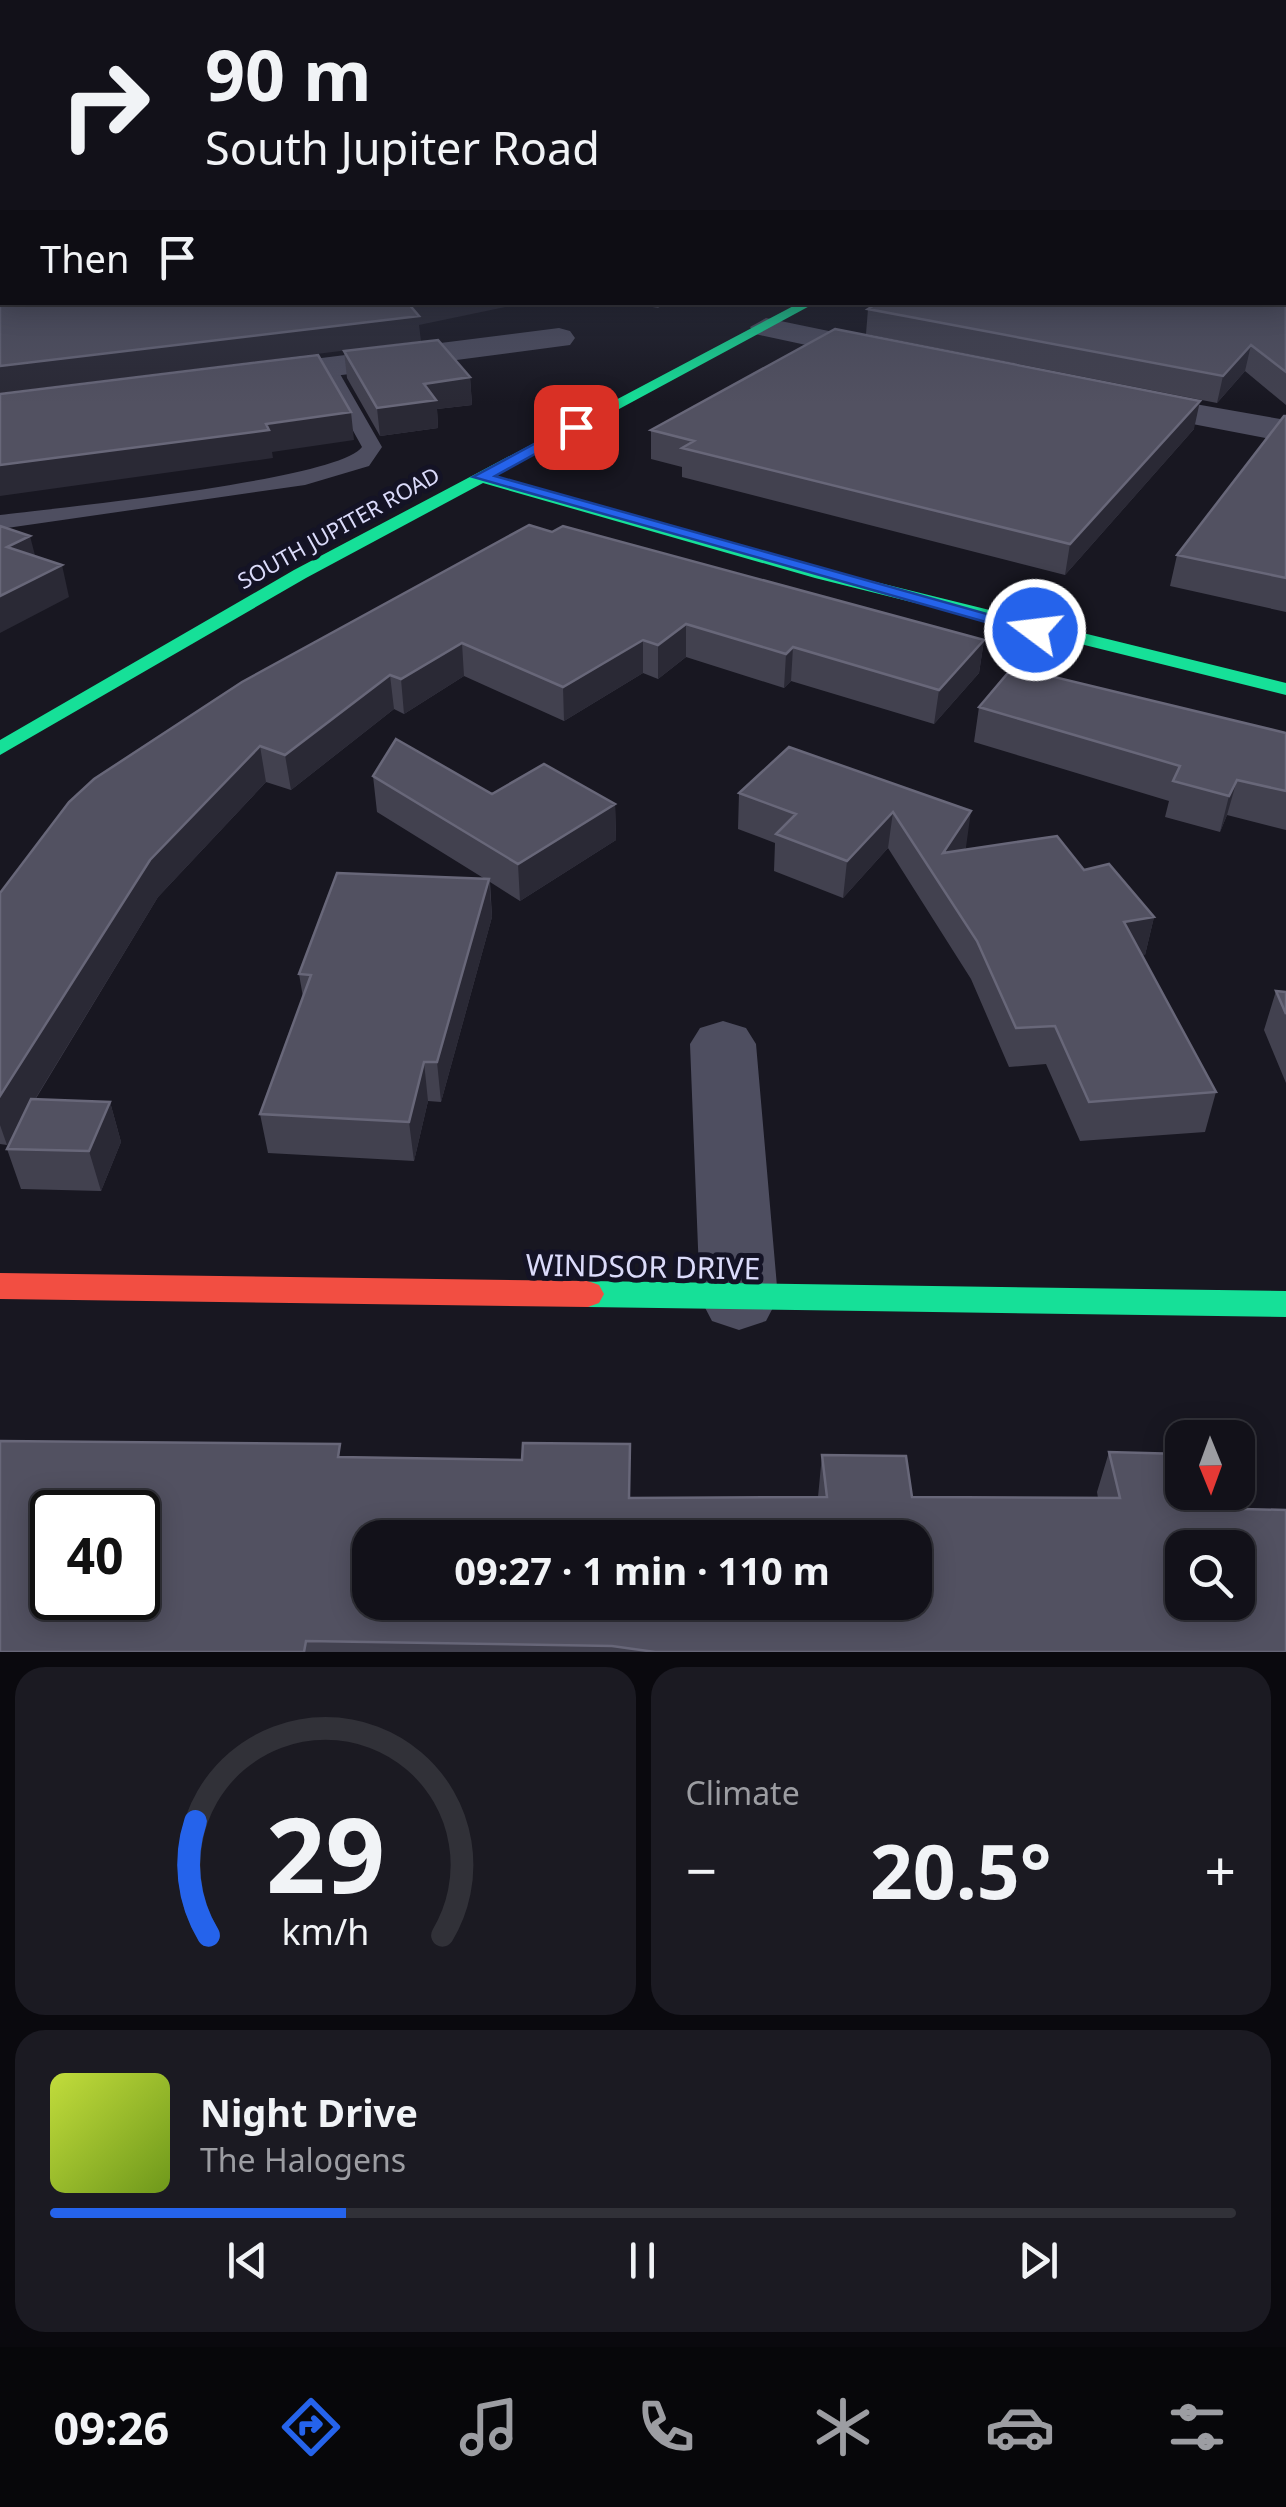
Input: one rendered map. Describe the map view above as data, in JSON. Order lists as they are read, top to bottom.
{
  "streets": {
    "street": ["SOUTH JUPITER ROAD", "WINDSOR DRIVE"]
  },
  "north": "bottom",
  "page": {
    "turn": ["90 m", "South Jupiter Road"],
    "then": "Then",
    "limit": "40",
    "trip": "09:27 · 1 min · 110 m",
    "tile": "Climate",
    "heat": ["−", "20.5°", "+"],
    "song": ["Night Drive", "The Halogens"],
    "tabs": "09:26",
    "gauge": ["29", "km/h"]
  }
}
